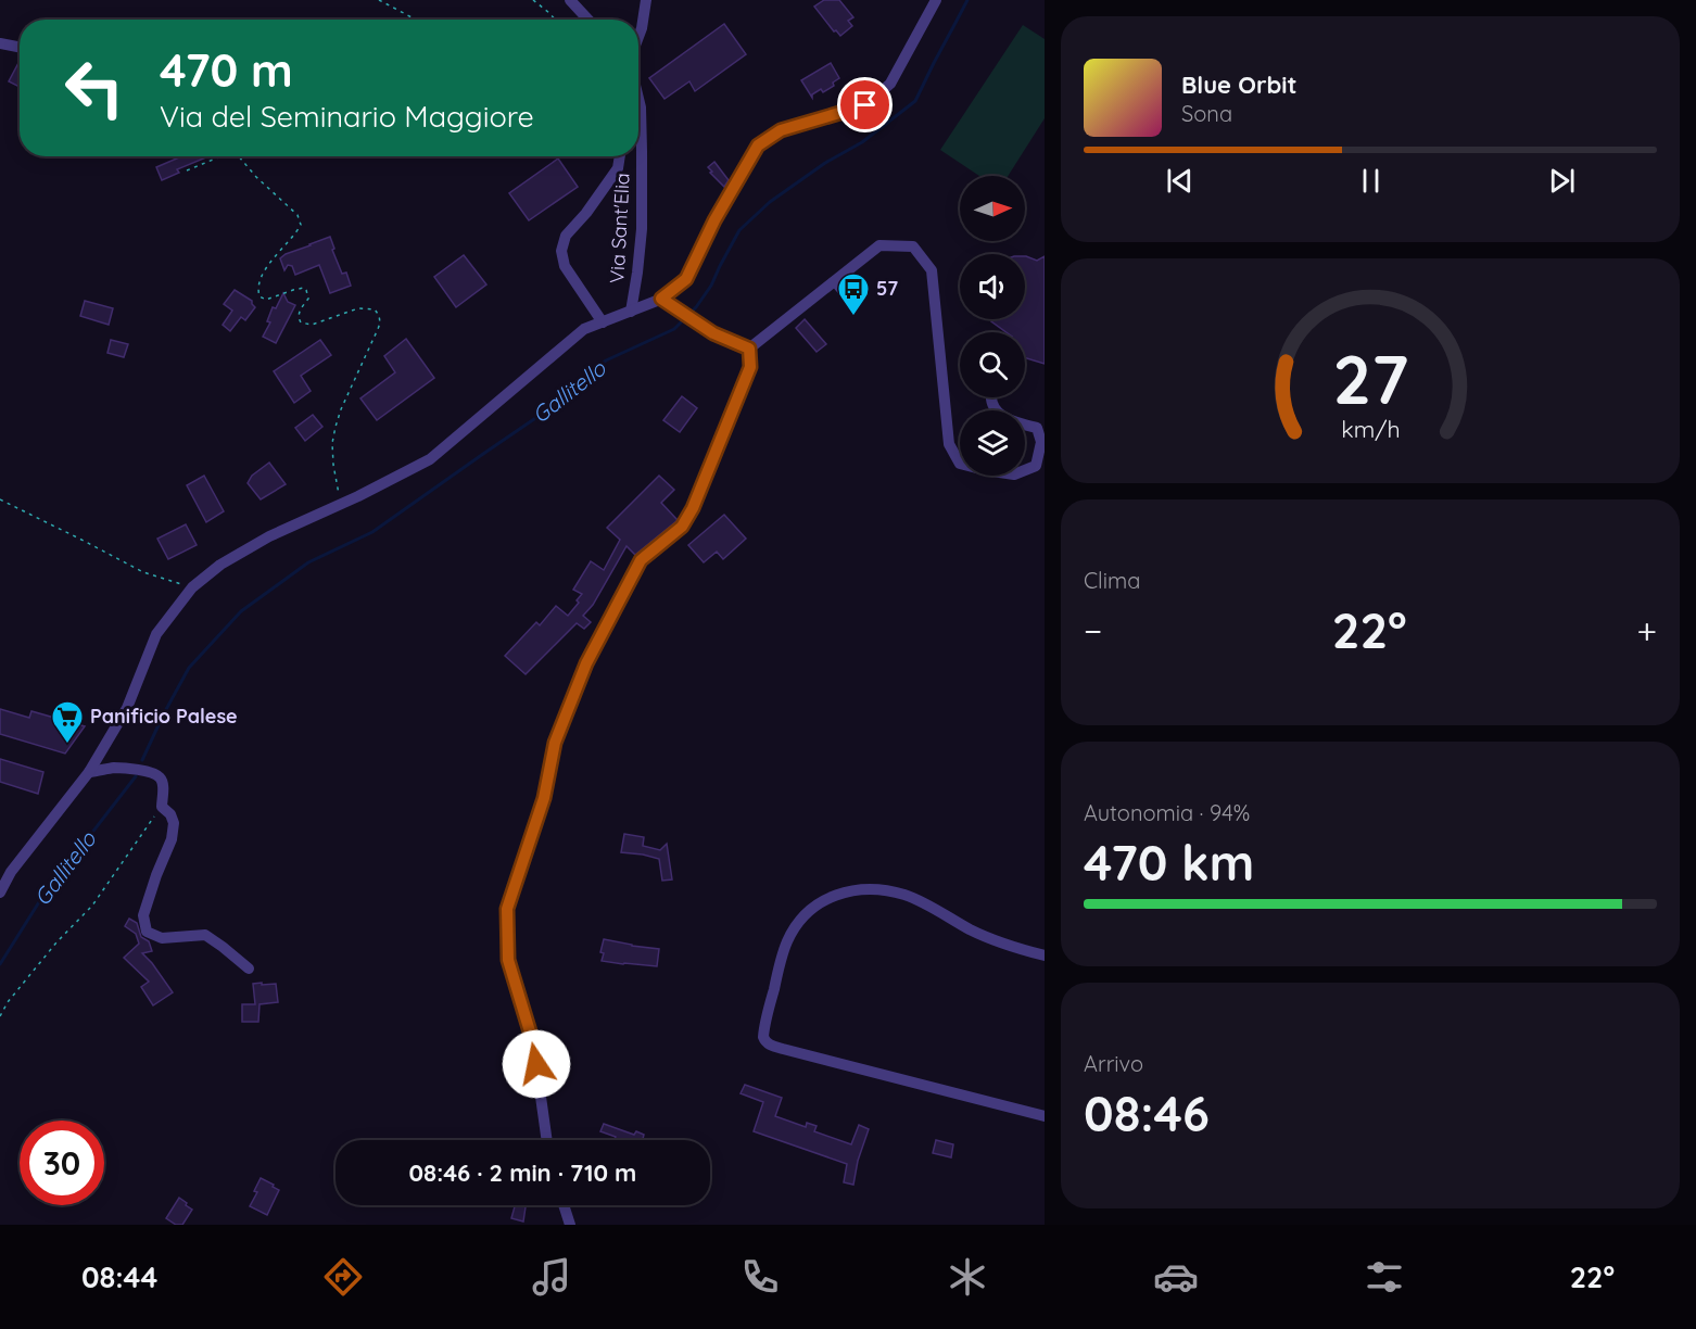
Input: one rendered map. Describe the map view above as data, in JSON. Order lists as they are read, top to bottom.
{
  "streets": {
    "street": ["Via Sant'Elia"]
  },
  "water": ["Gallitello"],
  "places": {
    "bus stop": ["57"],
    "supermarket": ["Panificio Palese"]
  },
  "north": "right",
  "page": {
    "turn": ["470 m", "Via del Seminario Maggiore"],
    "song": ["Blue Orbit", "Sona"],
    "tile": [
      "Clima",
      ["Autonomia · 94%", "470 km"],
      ["Arrivo", "08:46"]
    ],
    "heat": ["−", "22°", "+"],
    "limit": "30",
    "trip": "08:46 · 2 min · 710 m",
    "tabs": ["08:44", "22°"],
    "gauge": ["27", "km/h"]
  }
}
